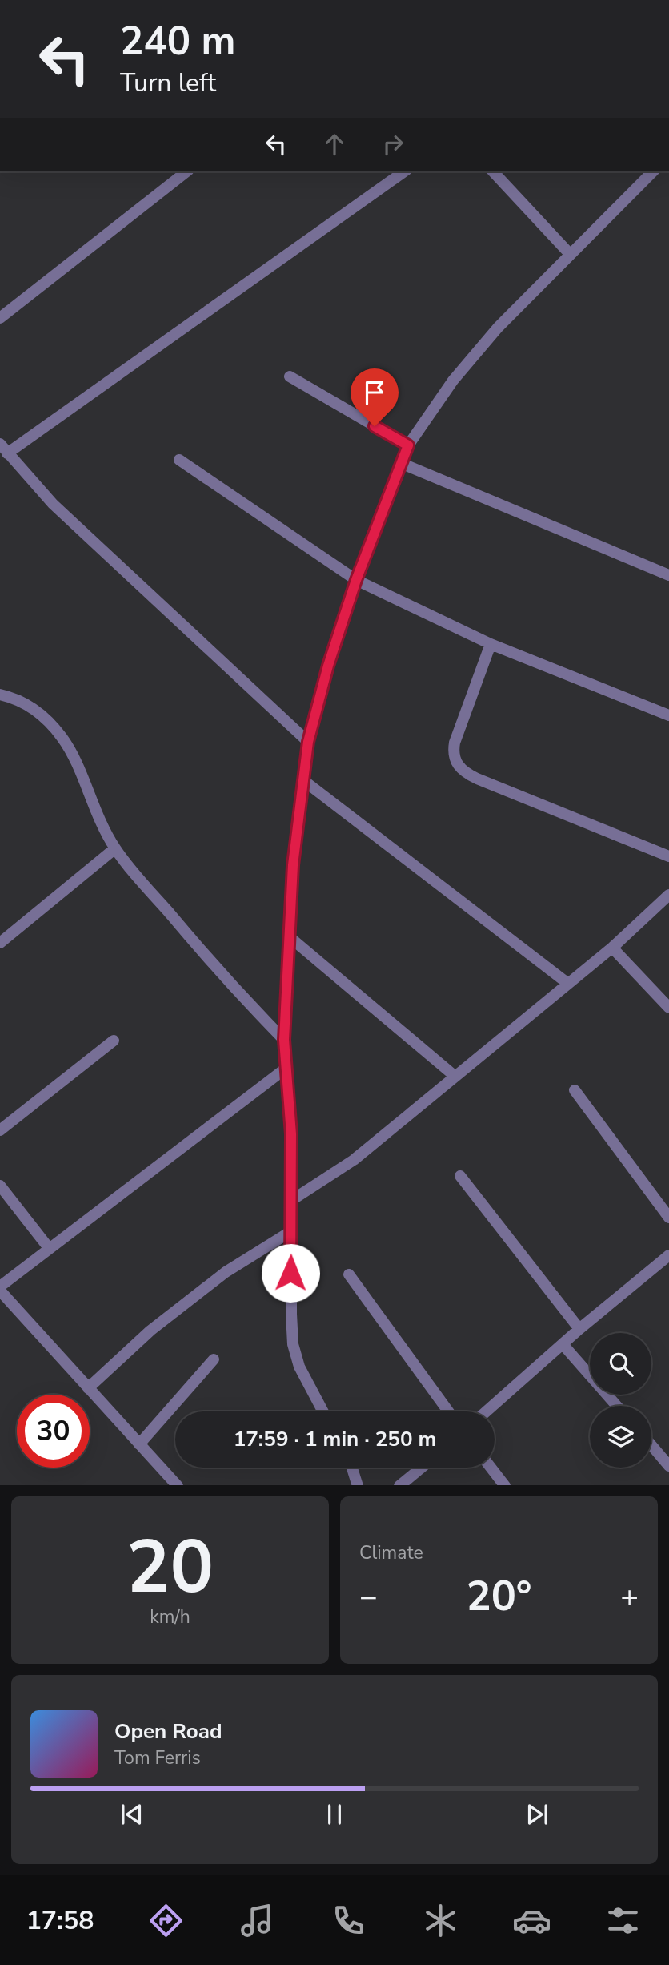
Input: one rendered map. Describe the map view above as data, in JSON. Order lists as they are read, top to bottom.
{
  "page": {
    "turn": ["240 m", "Turn left"],
    "limit": "30",
    "trip": "17:59 · 1 min · 250 m",
    "tile": [
      ["20", "km/h"],
      "Climate"
    ],
    "heat": ["−", "20°", "+"],
    "song": ["Open Road", "Tom Ferris"],
    "tabs": "17:58"
  }
}
